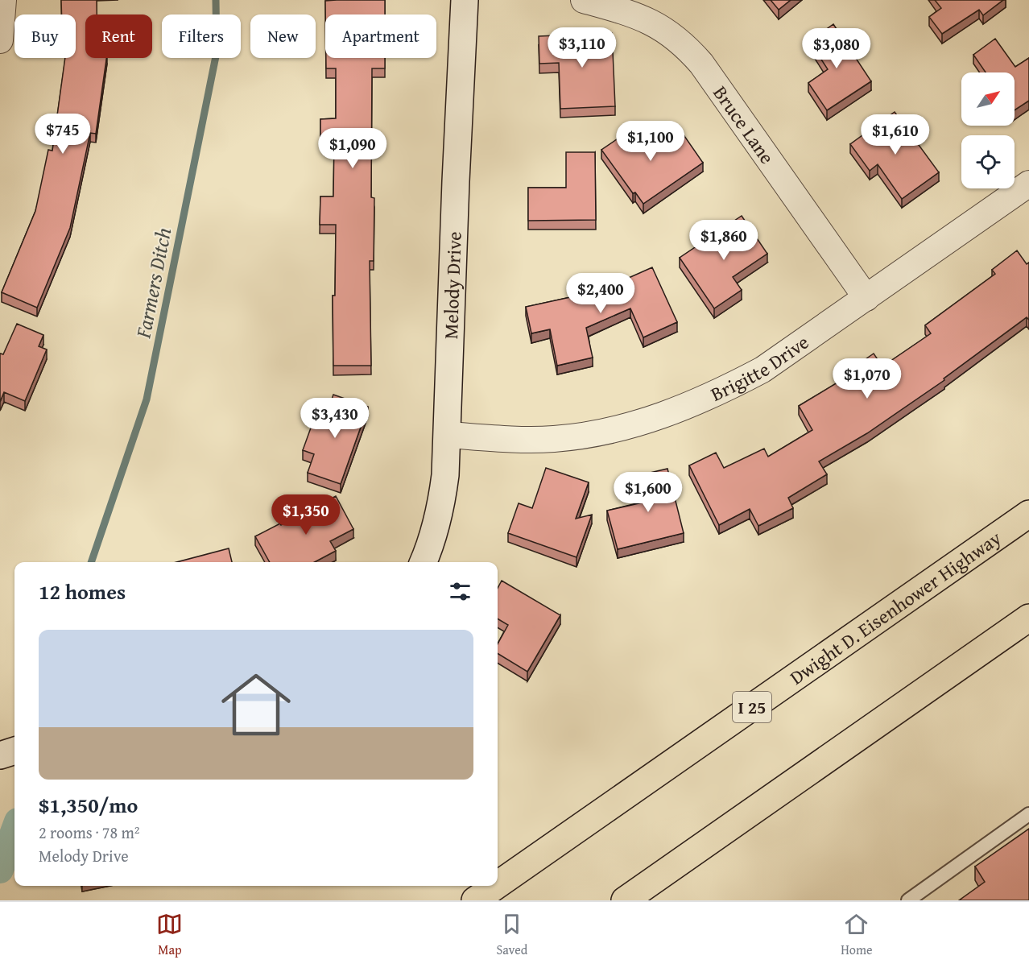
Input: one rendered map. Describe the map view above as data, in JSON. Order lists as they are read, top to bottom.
{
  "streets": {
    "highway": ["Dwight D. Eisenhower Highway", "I 25"],
    "street": ["Bruce Lane", "Melody Drive", "Brigitte Drive"]
  },
  "crossings": [
    ["Bruce Lane", "Brigitte Drive"],
    ["Melody Drive", "Brigitte Drive"]
  ],
  "water": ["Farmers Ditch"],
  "north": "top right",
  "page": {
    "chip": [
      "Buy",
      "Rent",
      "Filters",
      "New",
      "Apartment"
    ],
    "price": [
      "$3,110",
      "$3,080",
      "$745",
      "$1,610",
      "$1,100",
      "$1,090",
      "$1,860",
      "$2,400",
      "$1,070",
      "$3,430",
      "$1,600",
      "$1,350"
    ],
    "heading": "12 homes",
    "list": [
      {
        "name": "$1,350/mo",
        "note": "2 rooms · 78 m² · Melody Drive"
      }
    ],
    "tabs": ["Map", "Saved", "Home"]
  }
}
